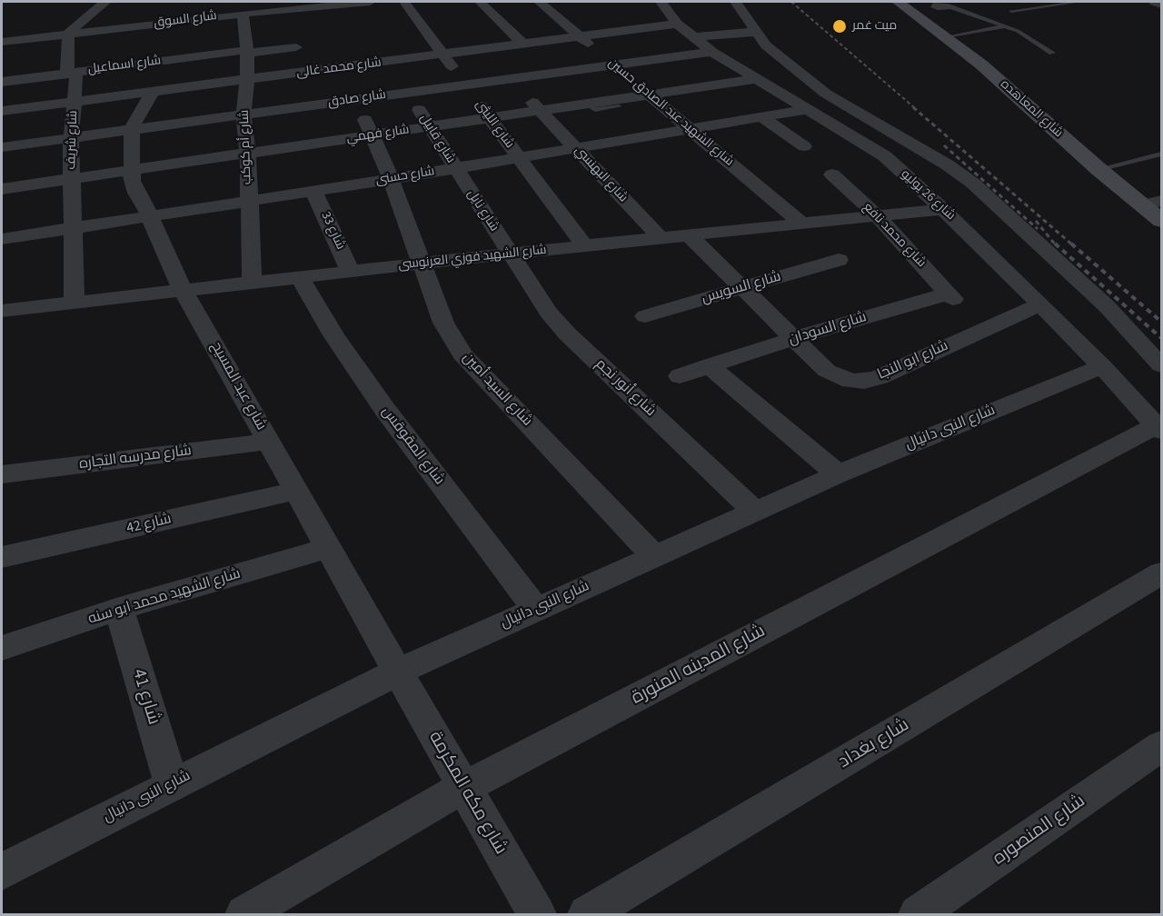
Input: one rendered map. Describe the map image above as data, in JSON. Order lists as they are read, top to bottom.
{
  "streets": {
    "main road": ["شارع المعاهده"],
    "street": [
      "شارع السوق",
      "شارع اسماعيل",
      "شارع محمد غالى",
      "شارع صادق",
      "شارع الشهيد عبد الصادق حسين",
      "شارع الليثى",
      "شارع فهمي",
      "شارع قابيل",
      "شارع شريف",
      "شارع أم كوكب",
      "شارع البهنسي",
      "شارع حسنى",
      "شارع 26 يوليو",
      "شارع نايل",
      "شارع 33",
      "شارع محمد نافع",
      "شارع الشهيد فوزي العرنوسى",
      "شارع السويس",
      "شارع السودان",
      "شارع ابو النجا",
      "شارع عبد المسيح",
      "شارع أنور نجم",
      "شارع السيد أمين",
      "شارع النبى دانيال",
      "شارع المقوقس",
      "شارع مدرسه التجاره",
      "شارع 42",
      "شارع الشهيد محمد ابو سنه",
      "شارع المدينه المنورة",
      "شارع 41",
      "شارع بغداد",
      "شارع مكه المكرمة",
      "شارع المنصوره"
    ]
  },
  "crossings": [
    ["شارع السوق", "شارع شريف"],
    ["شارع السوق", "شارع أم كوكب"],
    ["شارع اسماعيل", "شارع شريف"],
    ["شارع اسماعيل", "شارع أم كوكب"],
    ["شارع محمد غالى", "شارع الشهيد عبد الصادق حسين"],
    ["شارع محمد غالى", "شارع الليثى"],
    ["شارع محمد غالى", "شارع شريف"],
    ["شارع محمد غالى", "شارع أم كوكب"],
    ["شارع محمد غالى", "شارع 26 يوليو"],
    ["شارع محمد غالى", "شارع عبد المسيح"],
    ["شارع صادق", "شارع الشهيد عبد الصادق حسين"],
    ["شارع صادق", "شارع الليثى"],
    ["شارع صادق", "شارع شريف"],
    ["شارع صادق", "شارع أم كوكب"],
    ["شارع صادق", "شارع البهنسي"],
    ["شارع صادق", "شارع 26 يوليو"],
    ["شارع صادق", "شارع عبد المسيح"],
    ["شارع صادق", "شارع السيد أمين"],
    ["شارع الشهيد عبد الصادق حسين", "شارع فهمي"],
    ["شارع الشهيد عبد الصادق حسين", "شارع حسنى"],
    ["شارع الشهيد عبد الصادق حسين", "شارع الشهيد فوزي العرنوسى"],
    ["شارع الليثى", "شارع فهمي"],
    ["شارع الليثى", "شارع حسنى"],
    ["شارع الليثى", "شارع الشهيد فوزي العرنوسى"],
    ["شارع فهمي", "شارع قابيل"],
    ["شارع فهمي", "شارع شريف"],
    ["شارع فهمي", "شارع أم كوكب"],
    ["شارع فهمي", "شارع البهنسي"],
    ["شارع فهمي", "شارع 26 يوليو"],
    ["شارع فهمي", "شارع عبد المسيح"],
    ["شارع فهمي", "شارع السيد أمين"],
    ["شارع قابيل", "شارع حسنى"],
    ["شارع قابيل", "شارع نايل"],
    ["شارع شريف", "شارع حسنى"],
    ["شارع شريف", "شارع الشهيد فوزي العرنوسى"],
    ["شارع أم كوكب", "شارع حسنى"],
    ["شارع أم كوكب", "شارع الشهيد فوزي العرنوسى"],
    ["شارع البهنسي", "شارع حسنى"],
    ["شارع البهنسي", "شارع الشهيد فوزي العرنوسى"],
    ["شارع حسنى", "شارع 26 يوليو"],
    ["شارع حسنى", "شارع نايل"],
    ["شارع حسنى", "شارع 33"],
    ["شارع حسنى", "شارع عبد المسيح"],
    ["شارع حسنى", "شارع السيد أمين"],
    ["شارع 26 يوليو", "شارع الشهيد فوزي العرنوسى"],
    ["شارع 26 يوليو", "شارع ابو النجا"],
    ["شارع 26 يوليو", "شارع النبى دانيال"],
    ["شارع 26 يوليو", "شارع المدينه المنورة"],
    ["شارع نايل", "شارع الشهيد فوزي العرنوسى"],
    ["شارع نايل", "شارع أنور نجم"],
    ["شارع 33", "شارع الشهيد فوزي العرنوسى"],
    ["شارع محمد نافع", "شارع الشهيد فوزي العرنوسى"],
    ["شارع محمد نافع", "شارع السودان"],
    ["شارع الشهيد فوزي العرنوسى", "شارع ابو النجا"],
    ["شارع الشهيد فوزي العرنوسى", "شارع عبد المسيح"],
    ["شارع الشهيد فوزي العرنوسى", "شارع أنور نجم"],
    ["شارع الشهيد فوزي العرنوسى", "شارع السيد أمين"],
    ["شارع الشهيد فوزي العرنوسى", "شارع المقوقس"],
    ["شارع السويس", "شارع ابو النجا"],
    ["شارع السودان", "شارع ابو النجا"],
    ["شارع عبد المسيح", "شارع النبى دانيال"],
    ["شارع عبد المسيح", "شارع مدرسه التجاره"],
    ["شارع عبد المسيح", "شارع 42"],
    ["شارع عبد المسيح", "شارع الشهيد محمد ابو سنه"],
    ["شارع عبد المسيح", "شارع مكه المكرمة"],
    ["شارع أنور نجم", "شارع النبى دانيال"],
    ["شارع السيد أمين", "شارع النبى دانيال"],
    ["شارع النبى دانيال", "شارع المقوقس"],
    ["شارع النبى دانيال", "شارع 41"],
    ["شارع النبى دانيال", "شارع مكه المكرمة"],
    ["شارع الشهيد محمد ابو سنه", "شارع 41"],
    ["شارع المدينه المنورة", "شارع مكه المكرمة"]
  ],
  "places": ["ميت غمر"]
}
